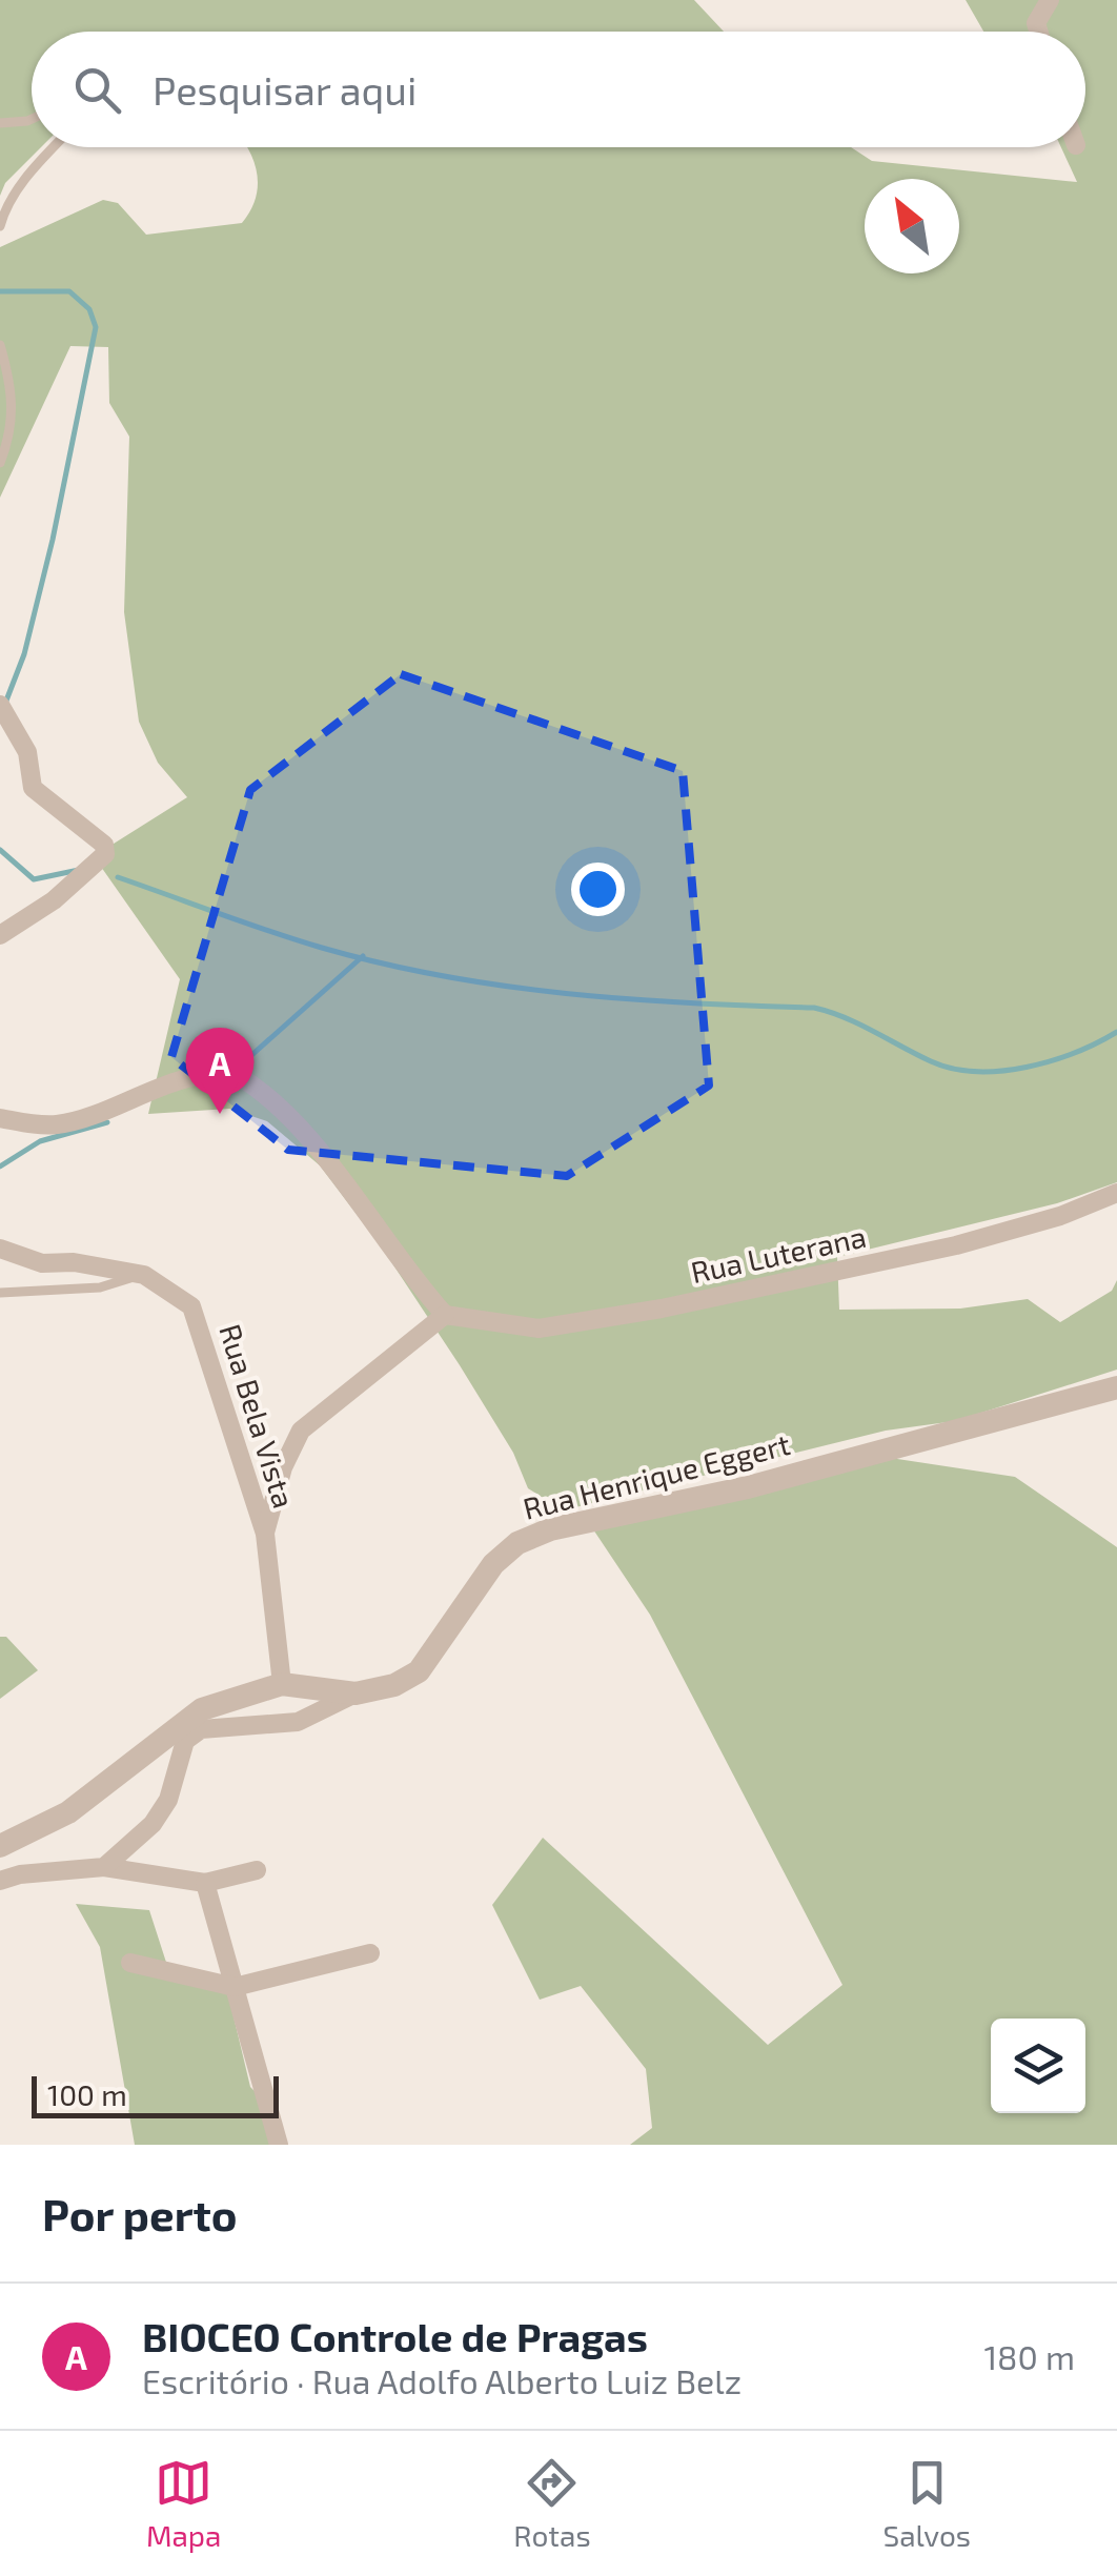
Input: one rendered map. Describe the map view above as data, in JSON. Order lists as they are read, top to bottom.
{
  "streets": {
    "street": ["Rua Luterana", "Rua Bela Vista", "Rua Henrique Eggert"]
  },
  "crossings": [
    ["Rua Bela Vista", "Rua Henrique Eggert"]
  ],
  "scale_bar": "100 m",
  "north": "top left",
  "page": {
    "search": "Pesquisar aqui",
    "pins": "A",
    "scale": "100 m",
    "heading": "Por perto",
    "list": [
      {
        "mark": "A",
        "name": "BIOCEO Controle de Pragas",
        "note": "Escritório · Rua Adolfo Alberto Luiz Belz",
        "value": "180 m"
      }
    ],
    "nav": ["Mapa", "Rotas", "Salvos"]
  }
}
